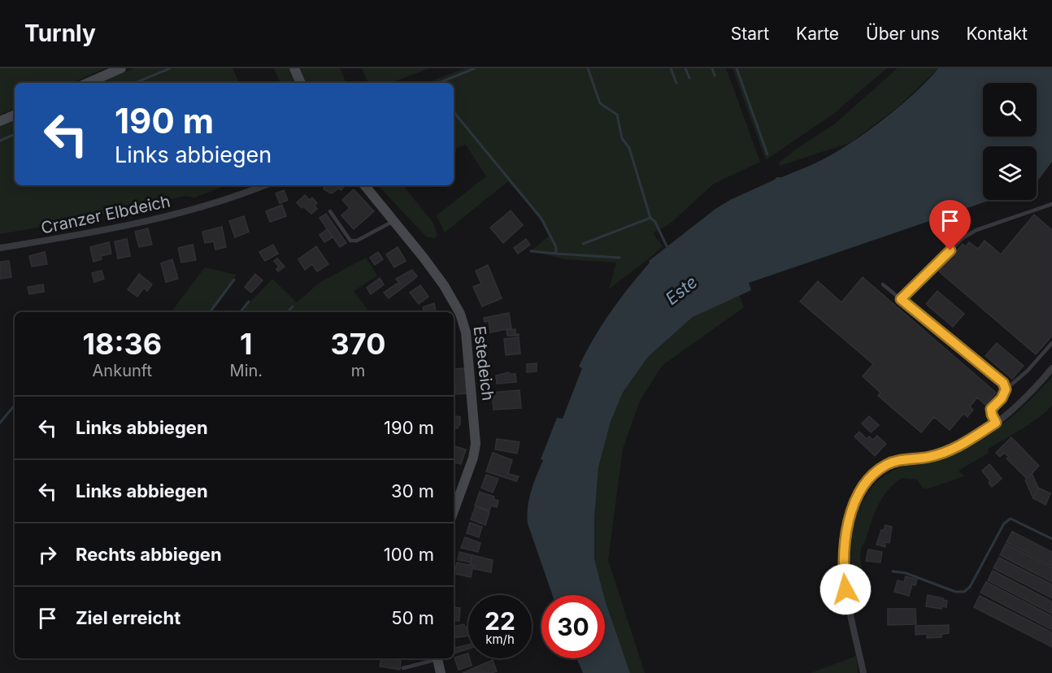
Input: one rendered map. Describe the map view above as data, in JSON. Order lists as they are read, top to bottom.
{
  "streets": {
    "street": ["Cranzer Elbdeich", "Estedeich"]
  },
  "water": ["Este"],
  "page": {
    "header": "Turnly",
    "nav": [
      "Start",
      "Karte",
      "Über uns",
      "Kontakt"
    ],
    "turn": ["190 m", "Links abbiegen"],
    "eta": [
      "18:36",
      "Ankunft",
      "1",
      "Min.",
      "370",
      "m"
    ],
    "list": [
      {
        "name": "Links abbiegen",
        "value": "190 m"
      },
      {
        "name": "Links abbiegen",
        "value": "30 m"
      },
      {
        "name": "Rechts abbiegen",
        "value": "100 m"
      },
      {
        "name": "Ziel erreicht",
        "value": "50 m"
      }
    ],
    "speed": "22 km/h",
    "limit": "30"
  }
}
